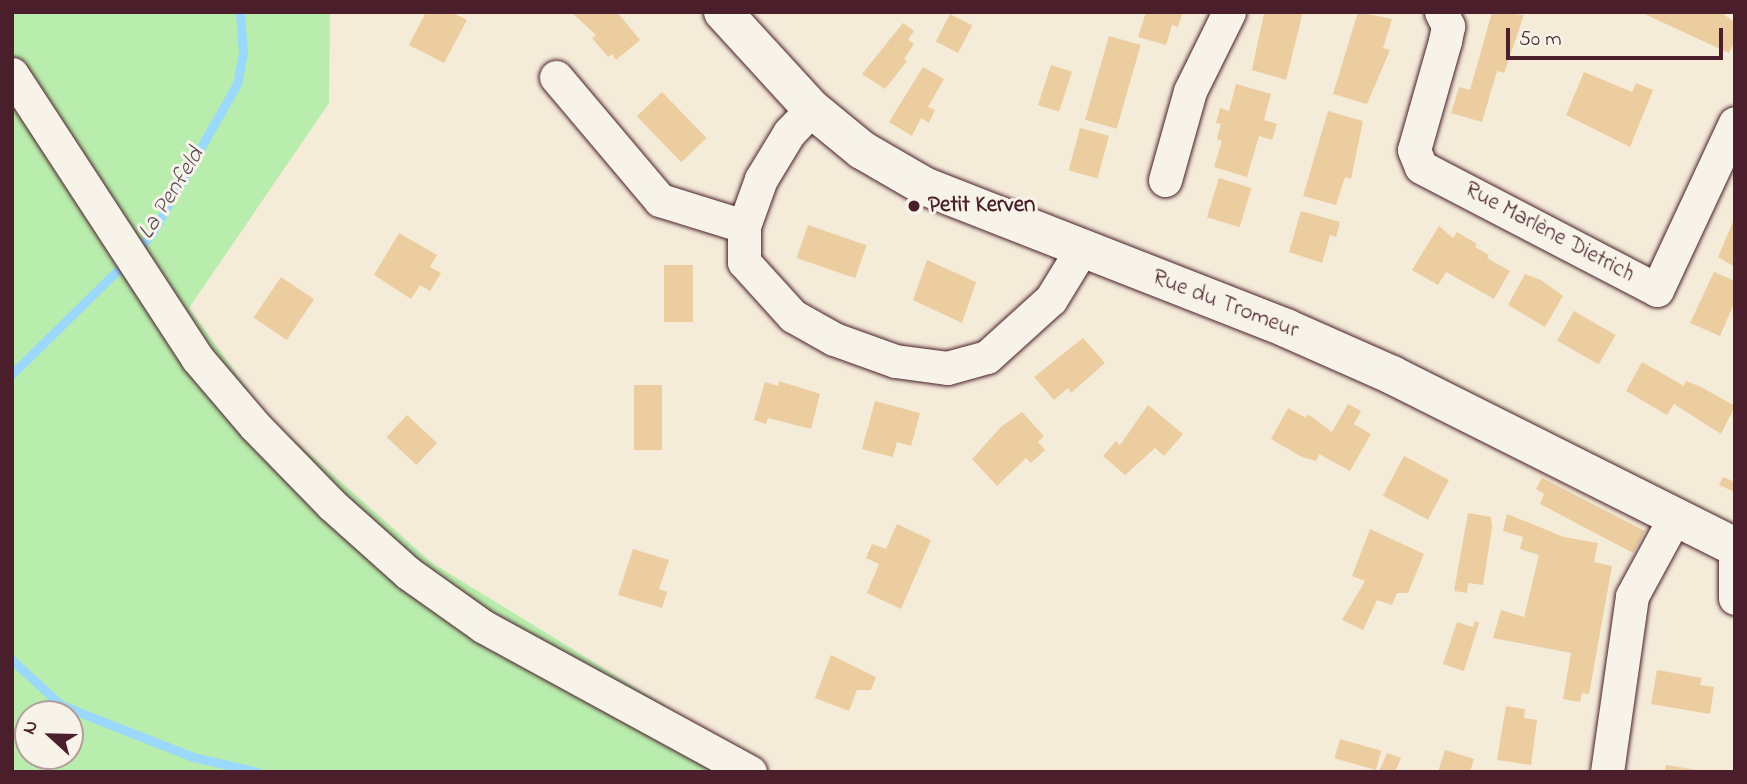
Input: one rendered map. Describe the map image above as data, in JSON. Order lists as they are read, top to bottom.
{
  "streets": {
    "main road": ["Rue du Tromeur"],
    "street": ["Rue Marlène Dietrich"]
  },
  "water": ["La Penfeld"],
  "places": ["Petit Kerven"],
  "scale_bar": "50 m",
  "north": "left"
}
